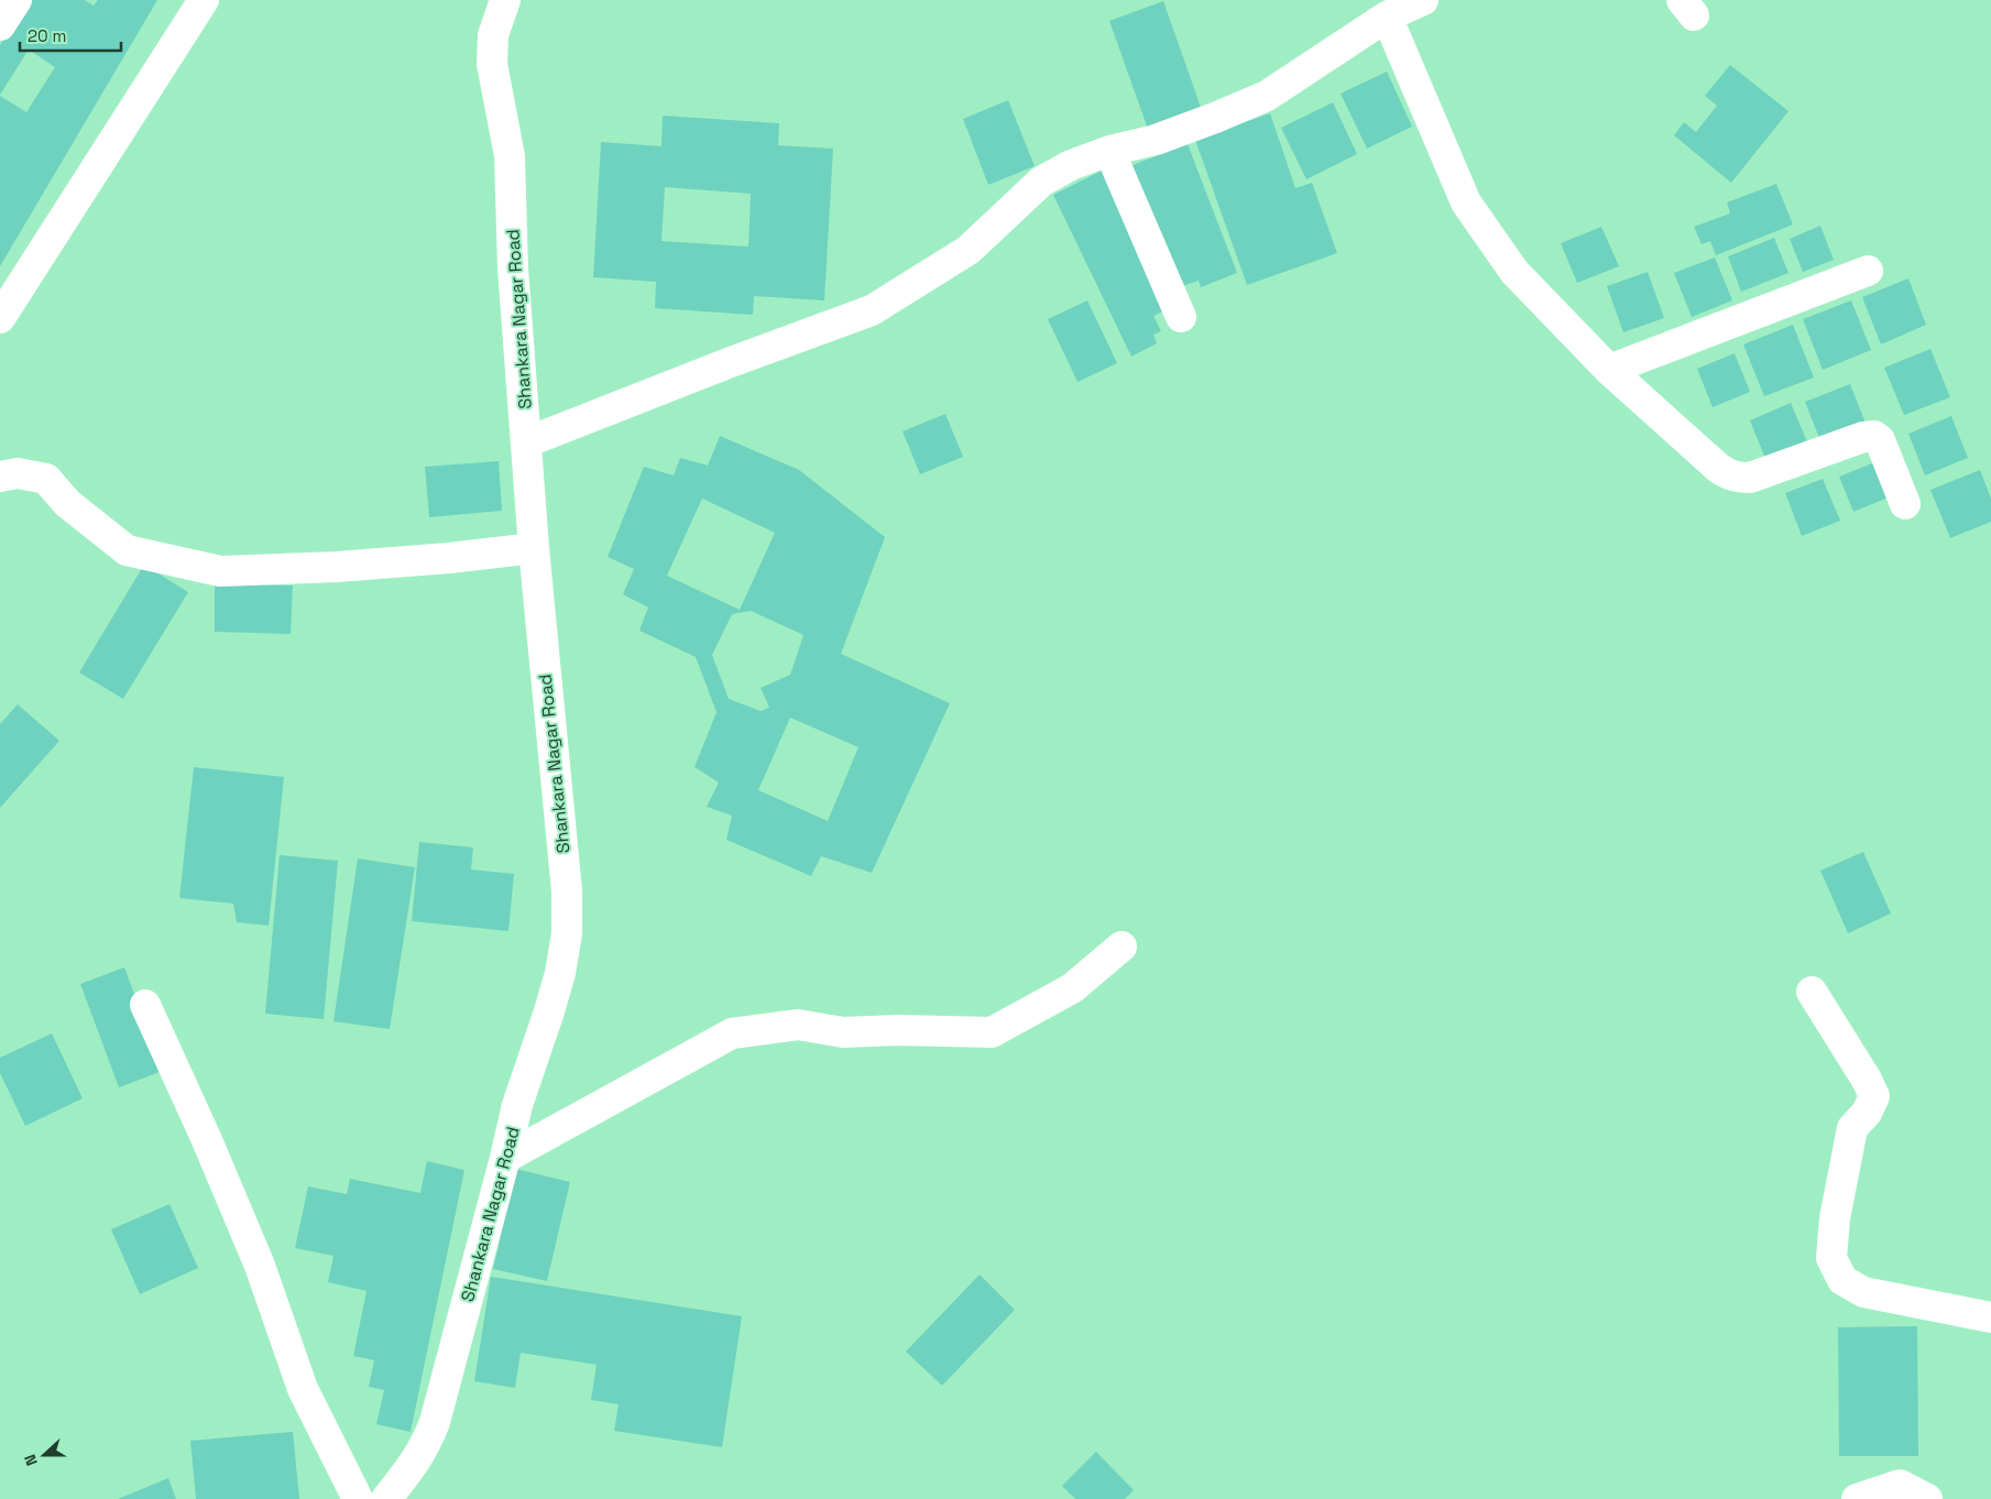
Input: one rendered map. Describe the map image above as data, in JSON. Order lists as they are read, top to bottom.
{
  "streets": {
    "street": ["Shankara Nagar Road"]
  },
  "scale_bar": "20 m",
  "north": "left"
}
